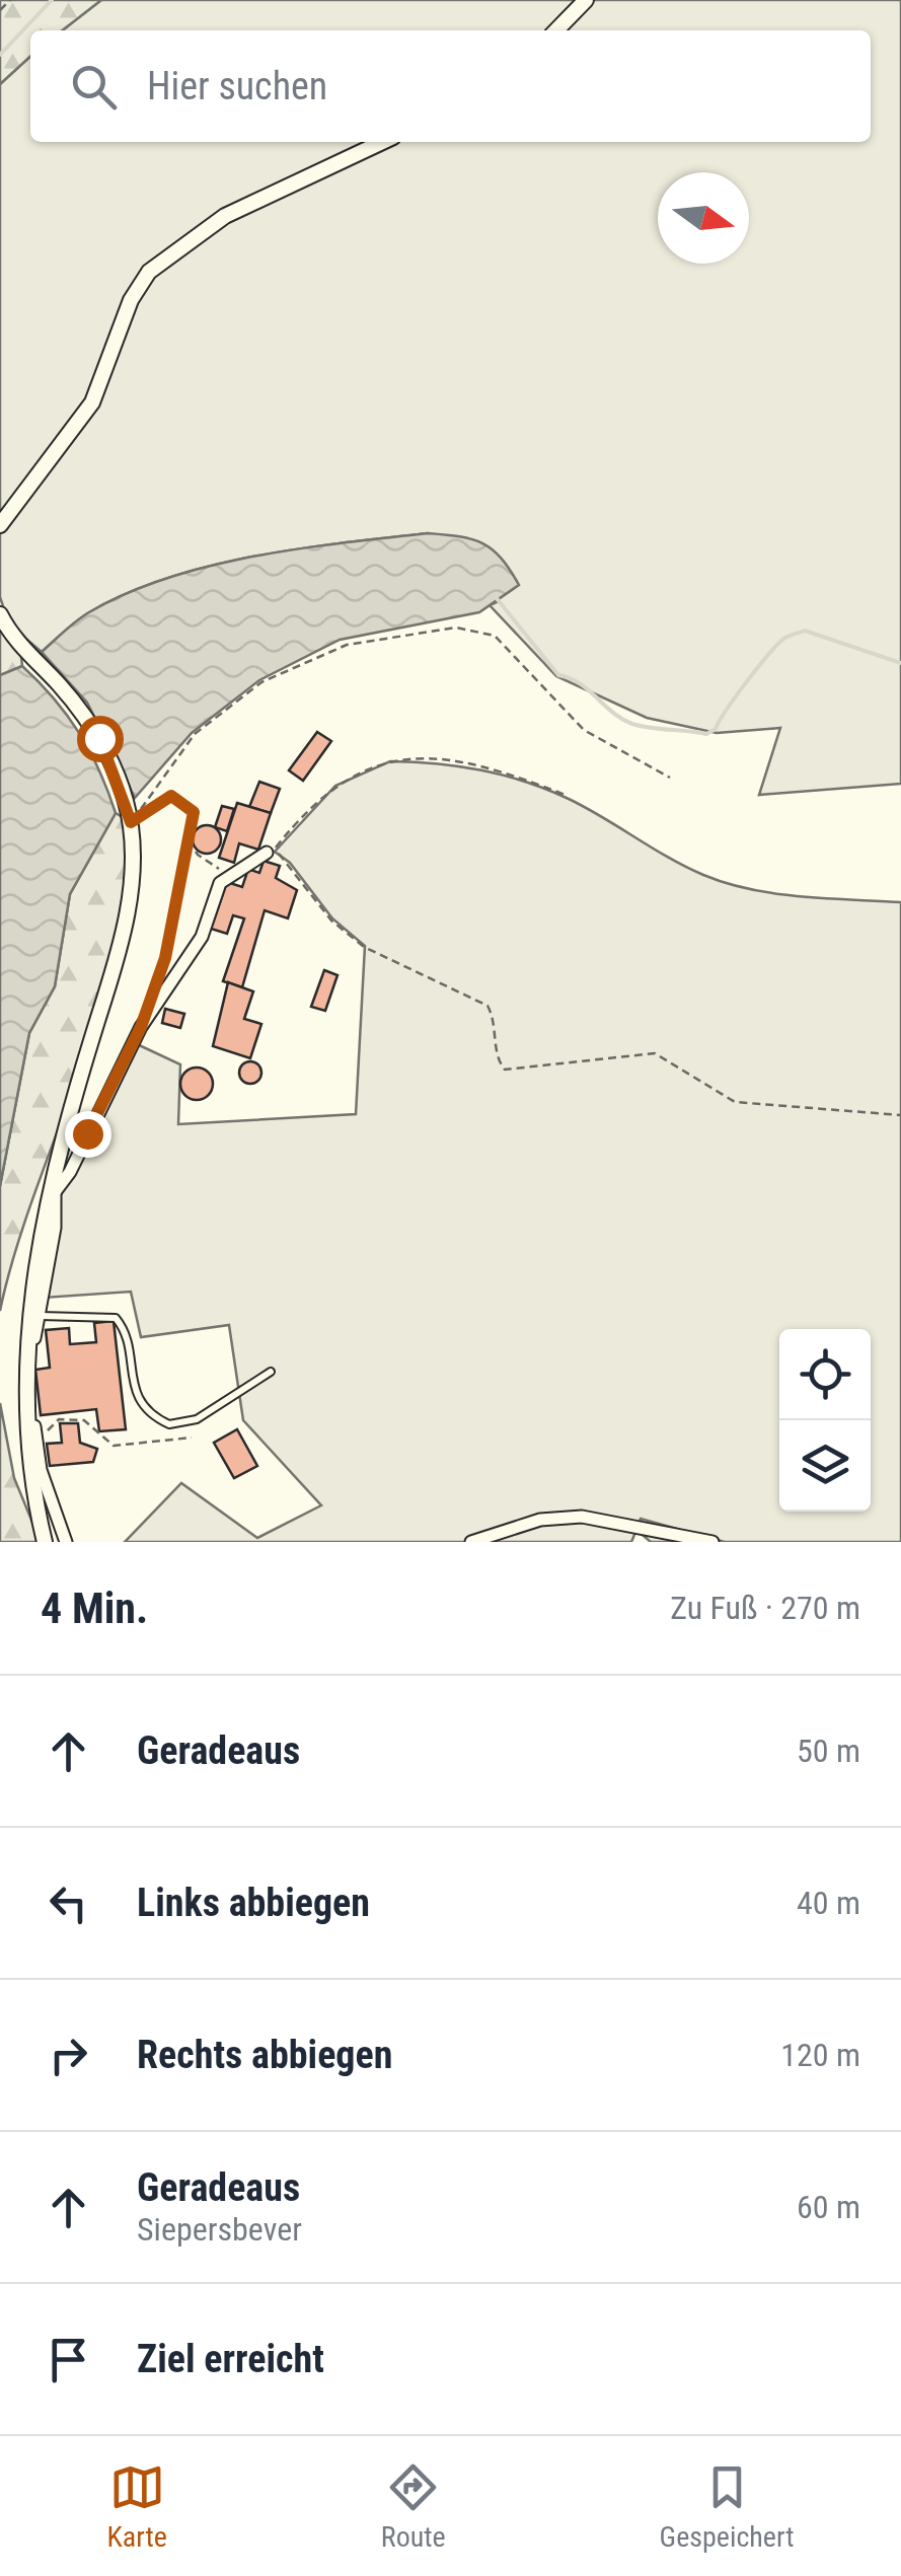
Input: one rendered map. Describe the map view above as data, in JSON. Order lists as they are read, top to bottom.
{
  "north": "right",
  "page": {
    "search": "Hier suchen",
    "heading": ["4 Min.", "Zu Fuß · 270 m"],
    "list": [
      ["Geradeaus", "50 m"],
      ["Links abbiegen", "40 m"],
      ["Rechts abbiegen", "120 m"],
      ["Geradeaus", "Siepersbever", "60 m"],
      "Ziel erreicht"
    ],
    "nav": ["Karte", "Route", "Gespeichert"]
  }
}
